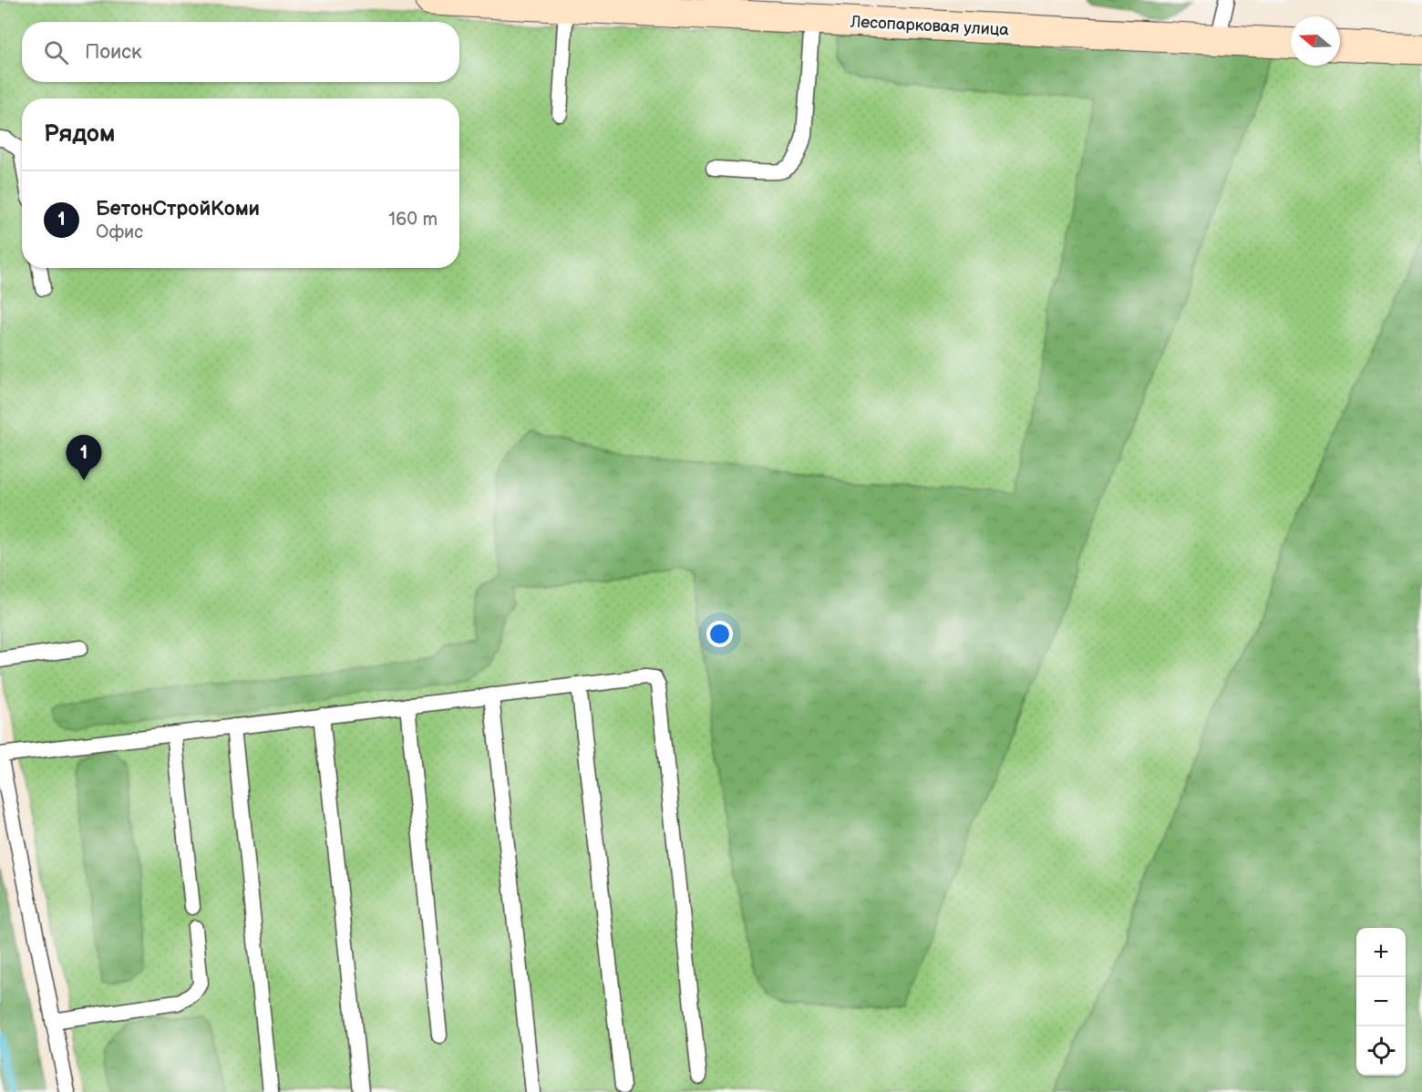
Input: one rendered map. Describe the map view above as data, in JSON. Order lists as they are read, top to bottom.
{
  "streets": {
    "street": ["Лесопарковая улица"]
  },
  "north": "left",
  "page": {
    "search": "Поиск",
    "heading": "Рядом",
    "list": [
      {
        "mark": "1",
        "name": "БетонСтройКоми",
        "note": "Офис",
        "value": "160 m"
      }
    ],
    "pins": "1",
    "map_buttons": ["+", "−"]
  }
}
